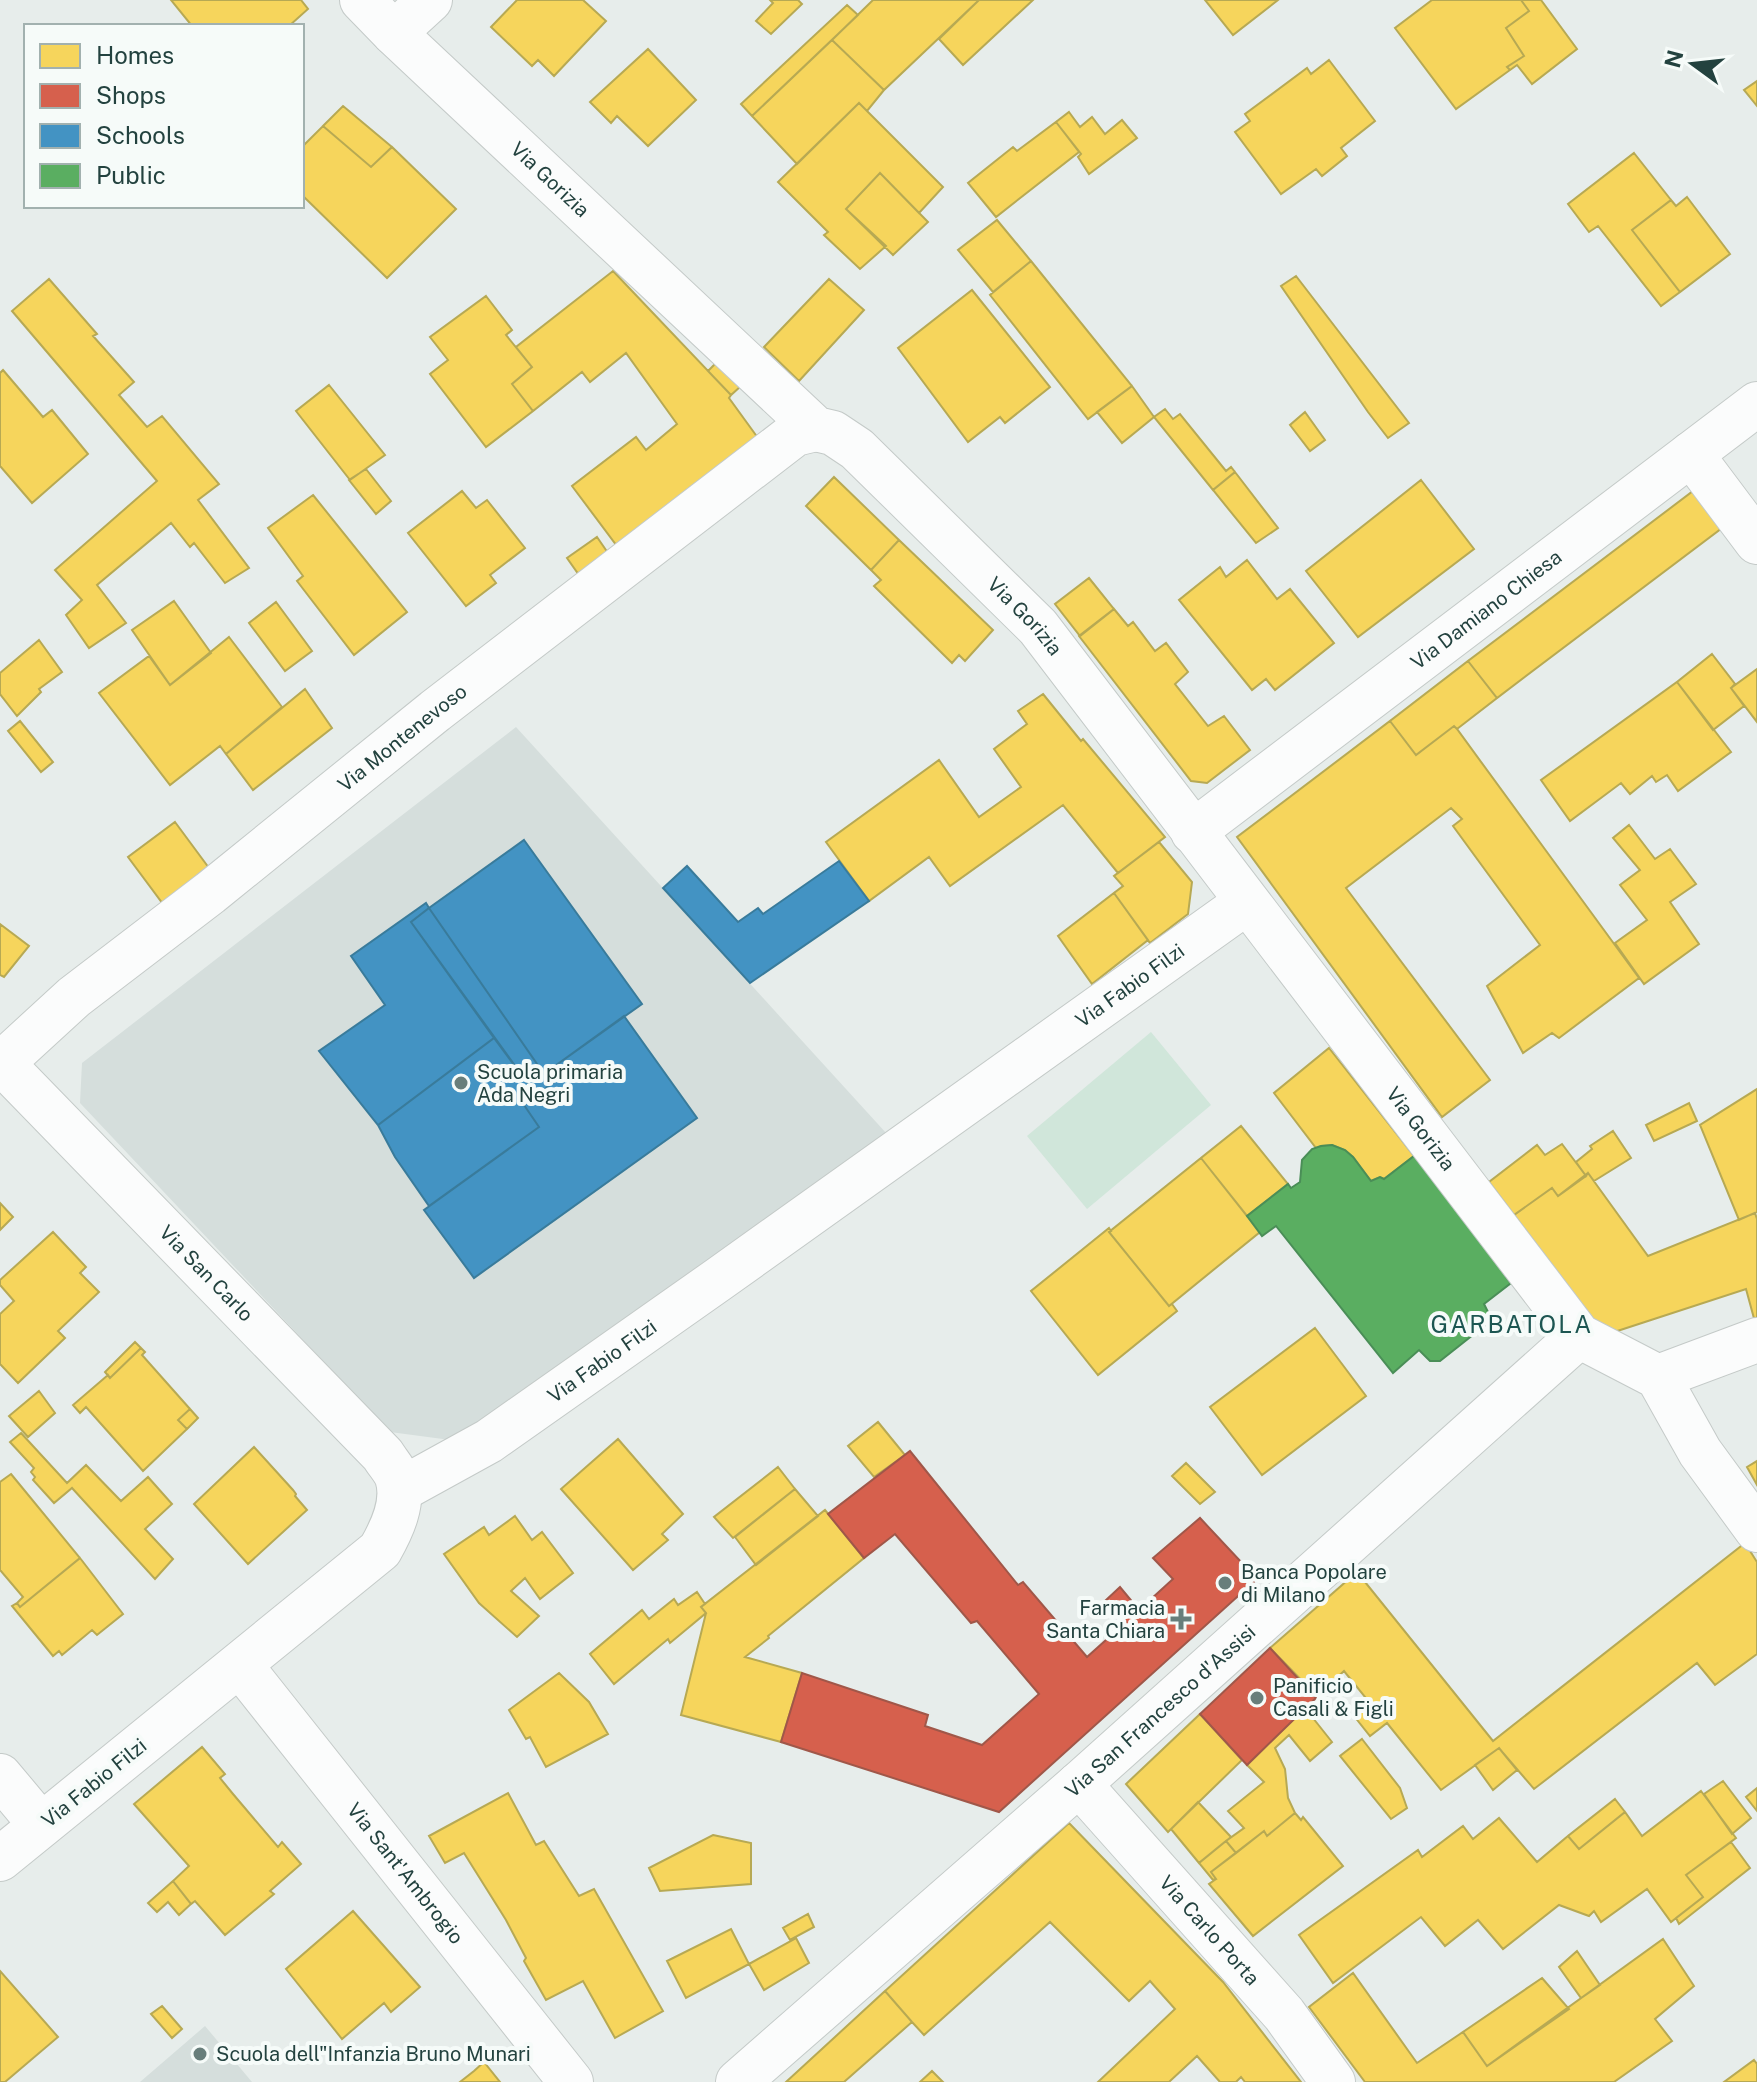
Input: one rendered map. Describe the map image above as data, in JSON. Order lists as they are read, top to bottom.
{
  "streets": {
    "street": [
      "Via Gorizia",
      "Via Damiano Chiesa",
      "Via Montenevoso",
      "Via Fabio Filzi",
      "Via San Carlo",
      "Via San Francesco d'Assisi",
      "Via Sant'Ambrogio",
      "Via Carlo Porta"
    ]
  },
  "crossings": [
    ["Via Gorizia", "Via Damiano Chiesa"],
    ["Via Gorizia", "Via Montenevoso"],
    ["Via Gorizia", "Via Fabio Filzi"],
    ["Via Gorizia", "Via San Francesco d'Assisi"],
    ["Via Montenevoso", "Via San Carlo"],
    ["Via Fabio Filzi", "Via San Carlo"],
    ["Via Fabio Filzi", "Via Sant'Ambrogio"],
    ["Via San Francesco d'Assisi", "Via Carlo Porta"]
  ],
  "districts": ["GARBATOLA"],
  "places": {
    "other": [
      "Scuola primaria Ada Negri",
      "Banca Popolare di Milano",
      "Panificio Casali & Figli",
      "Scuola dell\"Infanzia Bruno Munari"
    ],
    "health": ["Farmacia Santa Chiara"]
  },
  "legend": [
    "Homes",
    "Shops",
    "Schools",
    "Public"
  ],
  "north": "left"
}
